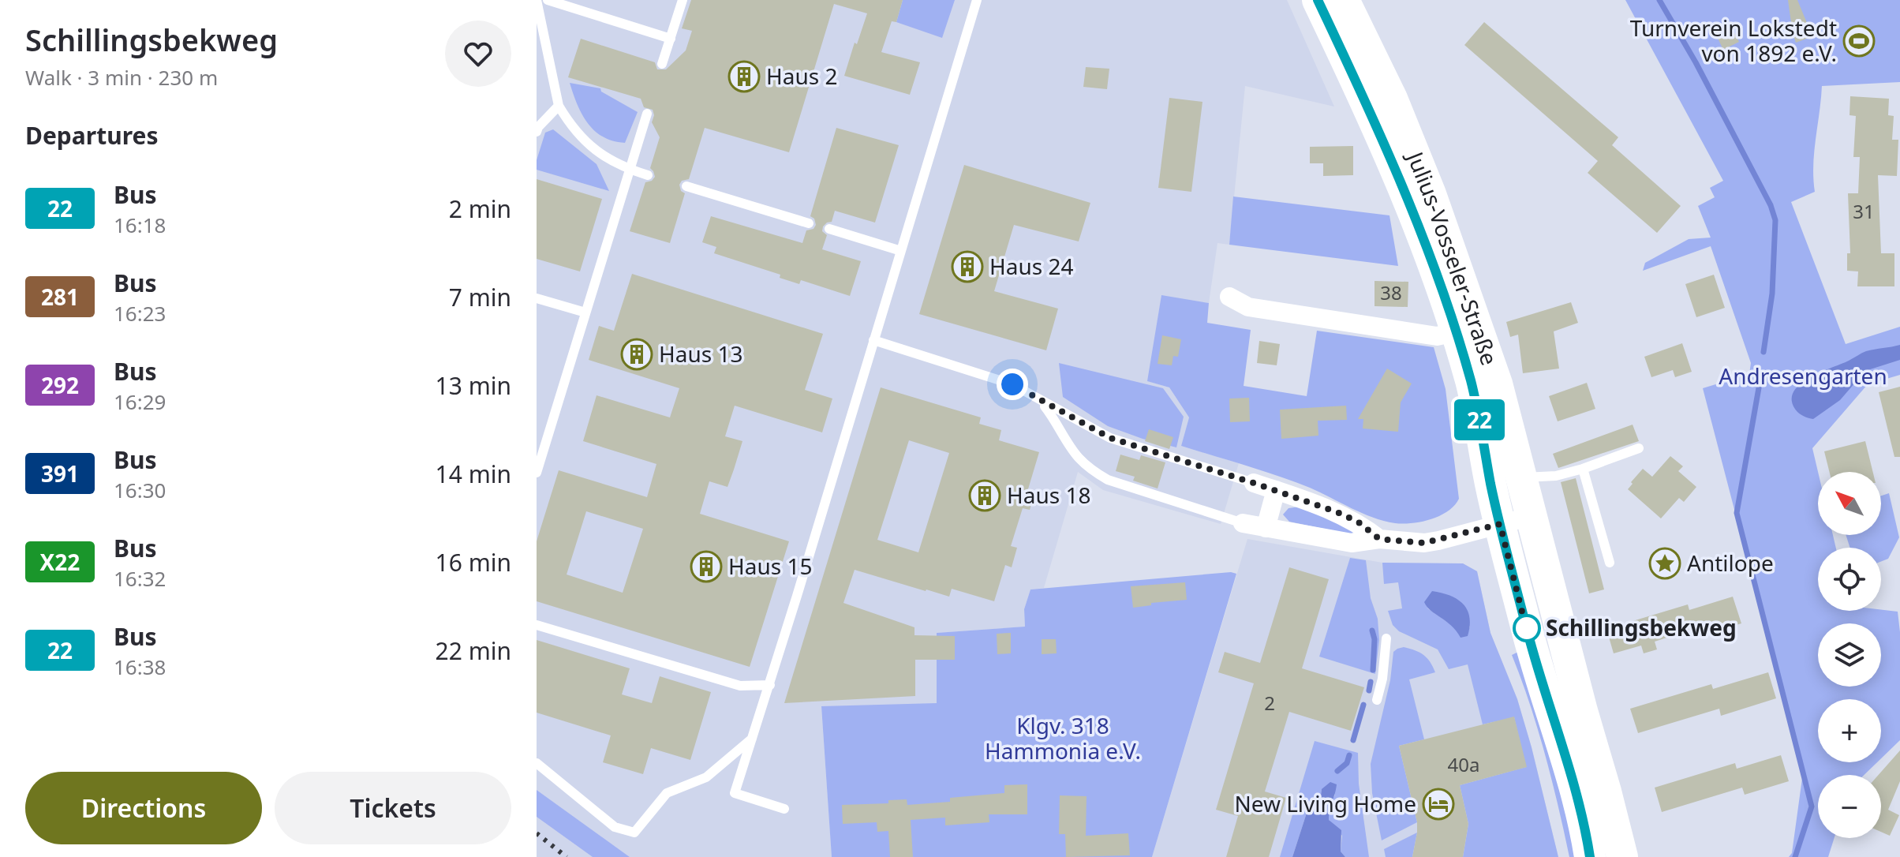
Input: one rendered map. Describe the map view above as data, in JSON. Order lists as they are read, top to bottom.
{
  "streets": {
    "main road": ["Julius-Vosseler-Straße"]
  },
  "parks": ["Andresengarten", "Klgv. 318 Hammonia e.V."],
  "places": {
    "sports": ["Turnverein Lokstedt von 1892 e.V."],
    "building": [
      "Haus 2",
      "Haus 24",
      "Haus 13",
      "Haus 18",
      "Haus 15"
    ],
    "place": ["Antilope"],
    "other": ["Schillingsbekweg"],
    "hotel": ["New Living Home"]
  },
  "lines": ["bus line 22"],
  "house_numbers": [
    "31",
    "38",
    "2",
    "40a"
  ],
  "north": "top left",
  "page": {
    "heading": [
      ["Schillingsbekweg", "Walk · 3 min · 230 m"],
      "Departures"
    ],
    "on_map": "22",
    "list": [
      {
        "mark": "22",
        "name": "Bus",
        "note": "16:18",
        "value": "2 min"
      },
      {
        "mark": "281",
        "name": "Bus",
        "note": "16:23",
        "value": "7 min"
      },
      {
        "mark": "292",
        "name": "Bus",
        "note": "16:29",
        "value": "13 min"
      },
      {
        "mark": "391",
        "name": "Bus",
        "note": "16:30",
        "value": "14 min"
      },
      {
        "mark": "X22",
        "name": "Bus",
        "note": "16:32",
        "value": "16 min"
      },
      {
        "mark": "22",
        "name": "Bus",
        "note": "16:38",
        "value": "22 min"
      }
    ],
    "map_buttons": ["+", "−"],
    "buttons": ["Directions", "Tickets"]
  }
}
